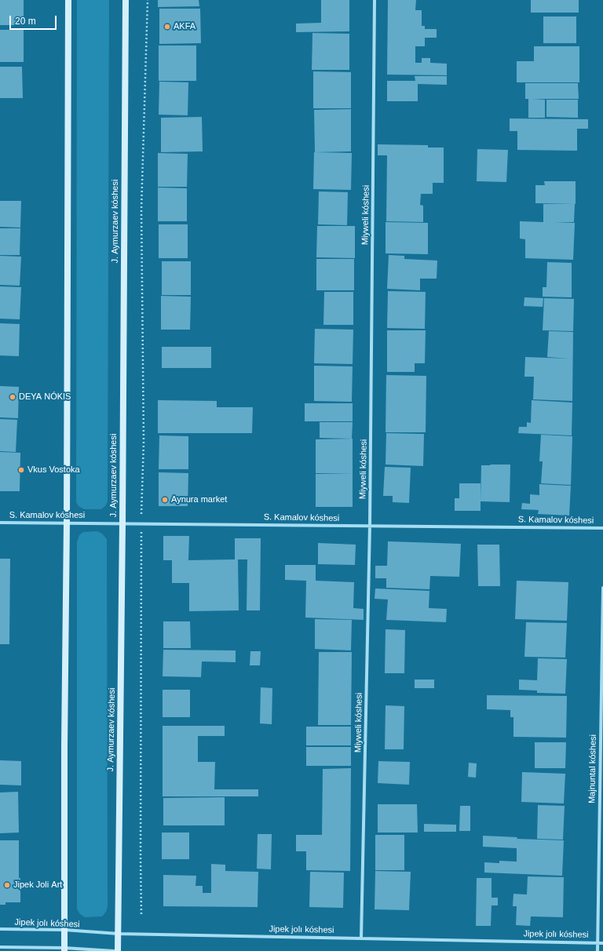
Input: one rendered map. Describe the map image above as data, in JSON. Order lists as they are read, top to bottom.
{
  "streets": {
    "street": [
      "Miyweli kóshesi",
      "J. Aymurzaev kóshesi",
      "S. Kamalov kóshesi",
      "Majnuntal kóshesi",
      "Jipek jolı kóshesi"
    ]
  },
  "crossings": [
    ["Miyweli kóshesi", "S. Kamalov kóshesi"],
    ["Miyweli kóshesi", "Jipek jolı kóshesi"],
    ["J. Aymurzaev kóshesi", "S. Kamalov kóshesi"],
    ["J. Aymurzaev kóshesi", "Jipek jolı kóshesi"],
    ["Majnuntal kóshesi", "Jipek jolı kóshesi"]
  ],
  "places": [
    "AKFA",
    "DEYA NÓKIS",
    "Vkus Vostoka",
    "Aynura market",
    "Jipek Joli Art"
  ],
  "scale_bar": "20 m"
}
